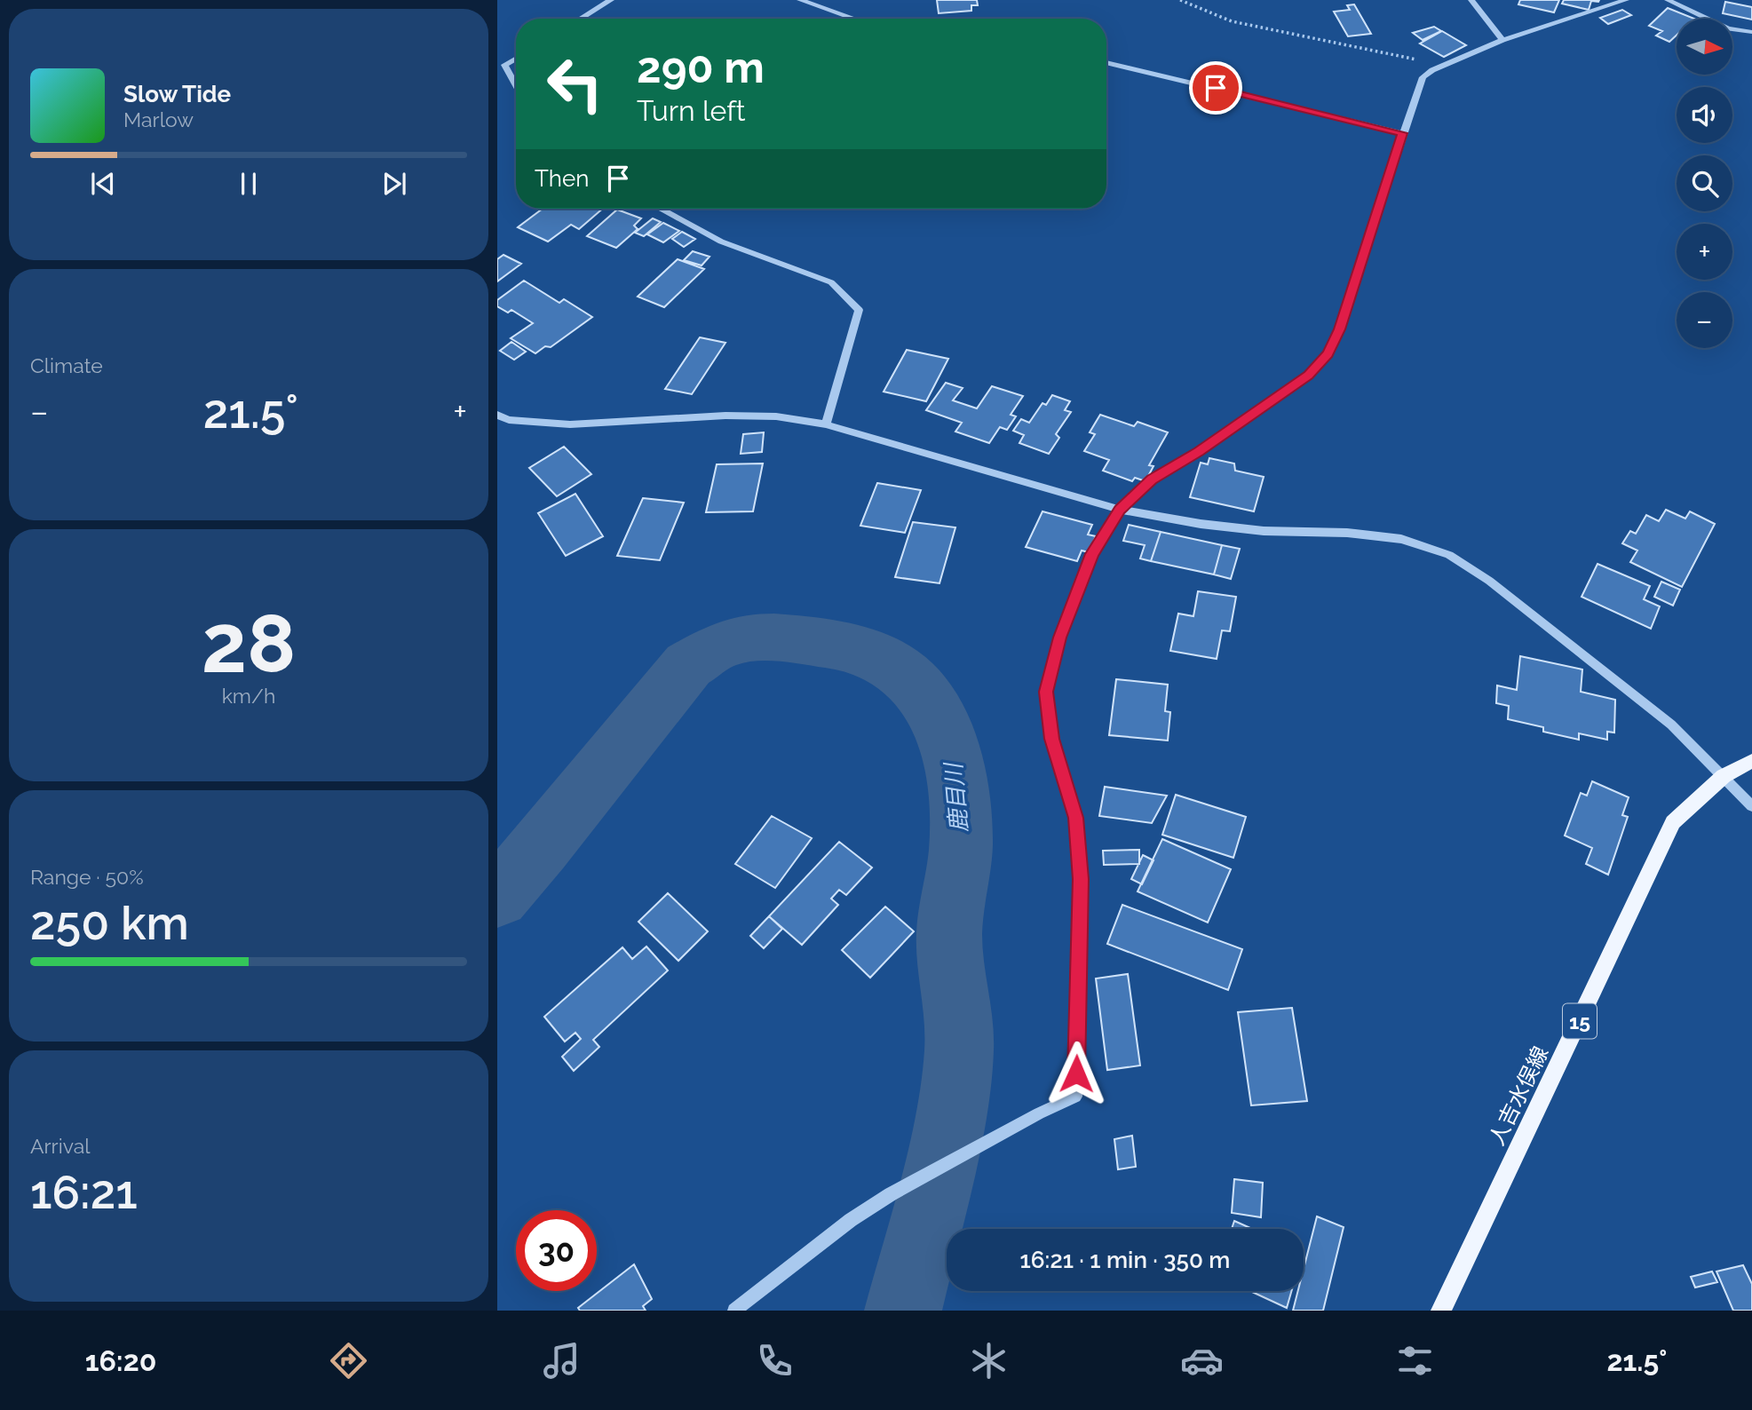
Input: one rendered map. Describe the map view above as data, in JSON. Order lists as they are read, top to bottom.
{
  "streets": {
    "main road": ["15", "人吉水俣線"]
  },
  "water": ["鹿目川"],
  "north": "right",
  "page": {
    "map_buttons": ["+", "−"],
    "turn": ["290 m", "Turn left"],
    "song": ["Slow Tide", "Marlow"],
    "then": "Then",
    "tile": [
      "Climate",
      ["28", "km/h"],
      ["Range · 50%", "250 km"],
      ["Arrival", "16:21"]
    ],
    "heat": ["−", "21.5°", "+"],
    "limit": "30",
    "trip": "16:21 · 1 min · 350 m",
    "tabs": ["16:20", "21.5°"]
  }
}
